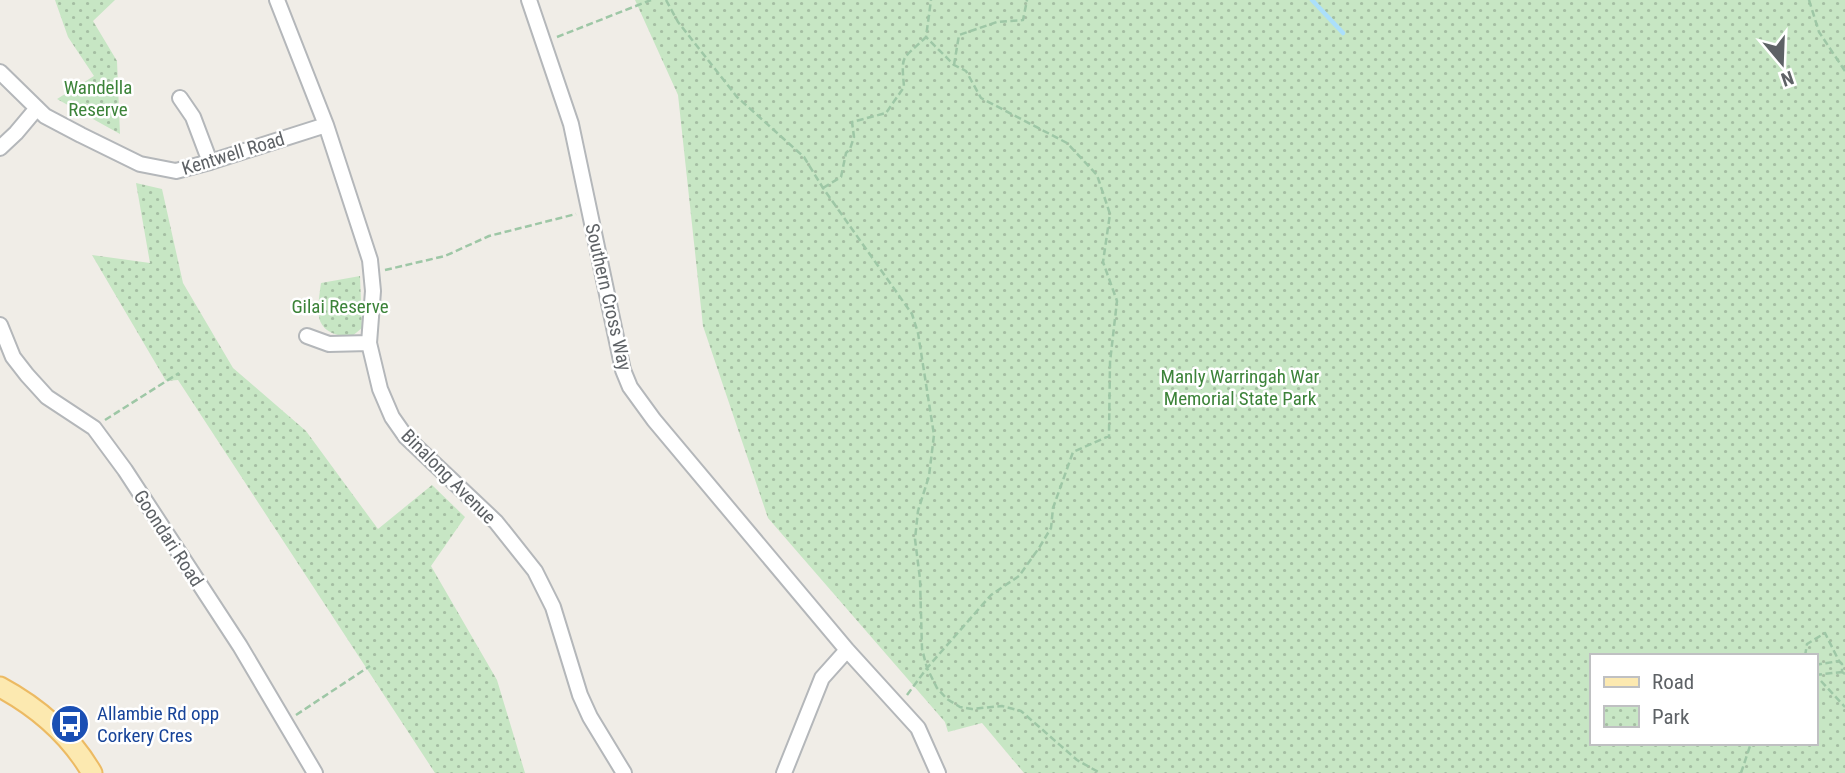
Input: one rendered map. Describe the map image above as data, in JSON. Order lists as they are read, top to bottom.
{
  "streets": {
    "street": [
      "Kentwell Road",
      "Southern Cross Way",
      "Binalong Avenue",
      "Goondari Road"
    ]
  },
  "crossings": [
    ["Kentwell Road", "Binalong Avenue"]
  ],
  "parks": ["Wandella Reserve", "Gilai Reserve", "Manly Warringah War Memorial State Park"],
  "places": {
    "bus stop": ["Allambie Rd opp Corkery Cres"]
  },
  "legend": ["Road", "Park"],
  "north": "bottom"
}
